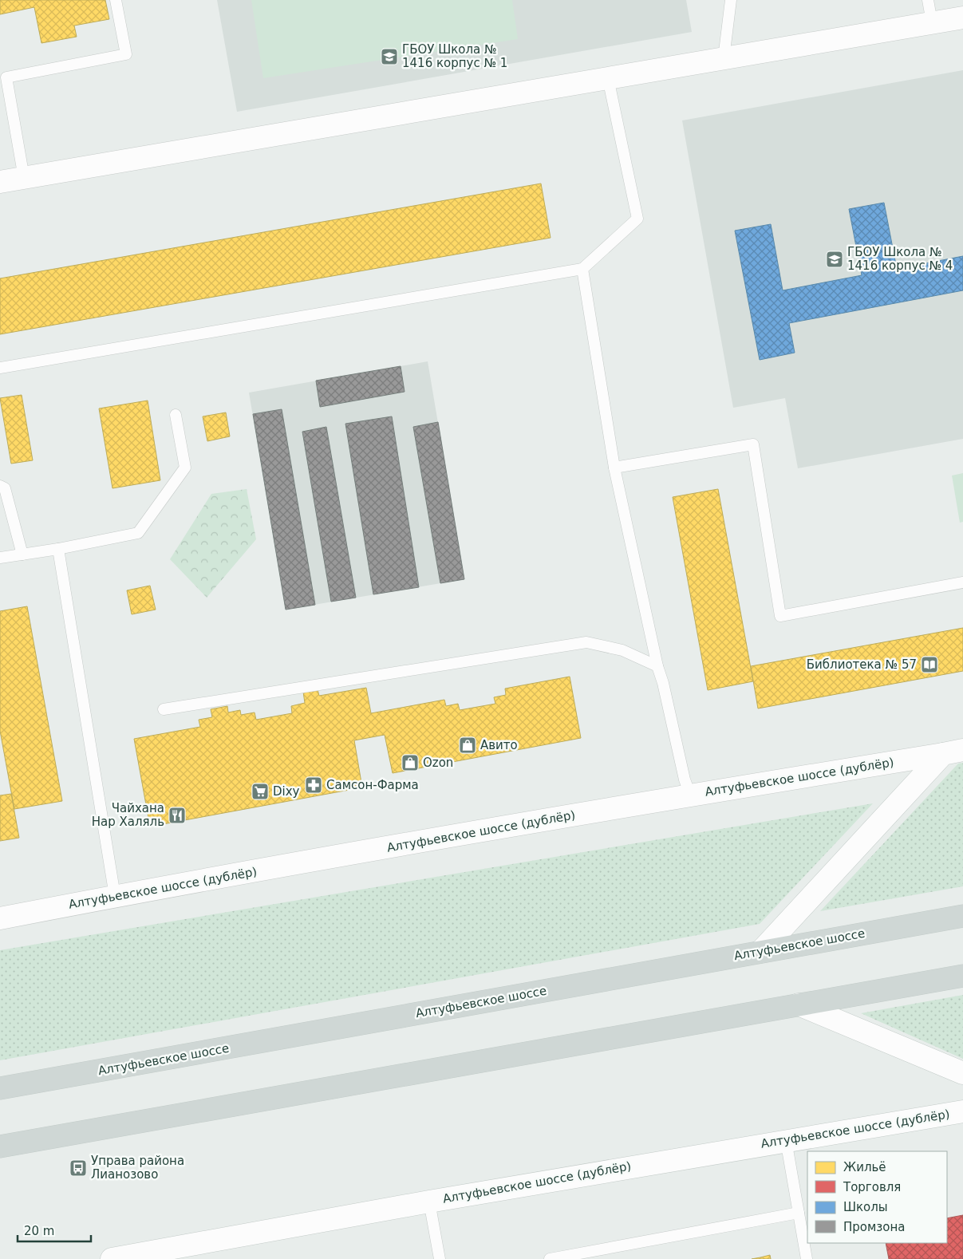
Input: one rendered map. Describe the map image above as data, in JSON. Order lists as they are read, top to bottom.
{
  "streets": {
    "main road": ["Алтуфьевское шоссе"],
    "street": ["Алтуфьевское шоссе (дублёр)"]
  },
  "places": {
    "school or university": ["ГБОУ Школа № 1416 корпус № 1", "ГБОУ Школа № 1416 корпус № 4"],
    "library": ["Библиотека № 57"],
    "shop": ["Авито", "Ozon"],
    "pharmacy": ["Самсон-Фарма"],
    "supermarket": ["Dixy"],
    "restaurant": ["Чайхана Нар Халяль"],
    "bus stop": ["Управа района Лианозово"]
  },
  "legend": [
    "Жильё",
    "Торговля",
    "Школы",
    "Промзона"
  ],
  "scale_bar": "20 m"
}
